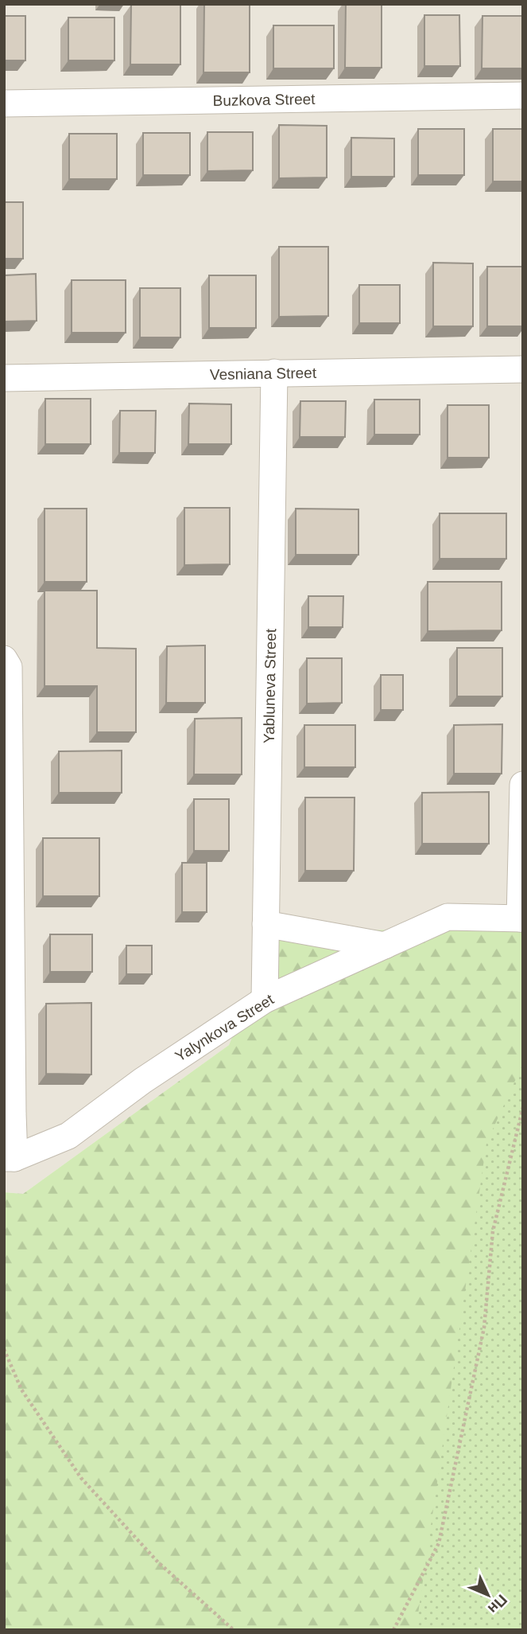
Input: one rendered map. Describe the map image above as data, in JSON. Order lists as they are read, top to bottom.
{
  "streets": {
    "street": [
      "Buzkova Street",
      "Vesniana Street",
      "Yabluneva Street",
      "Yalynkova Street"
    ]
  },
  "crossings": [
    ["Vesniana Street", "Yabluneva Street"],
    ["Yabluneva Street", "Yalynkova Street"]
  ],
  "north": "bottom right"
}
